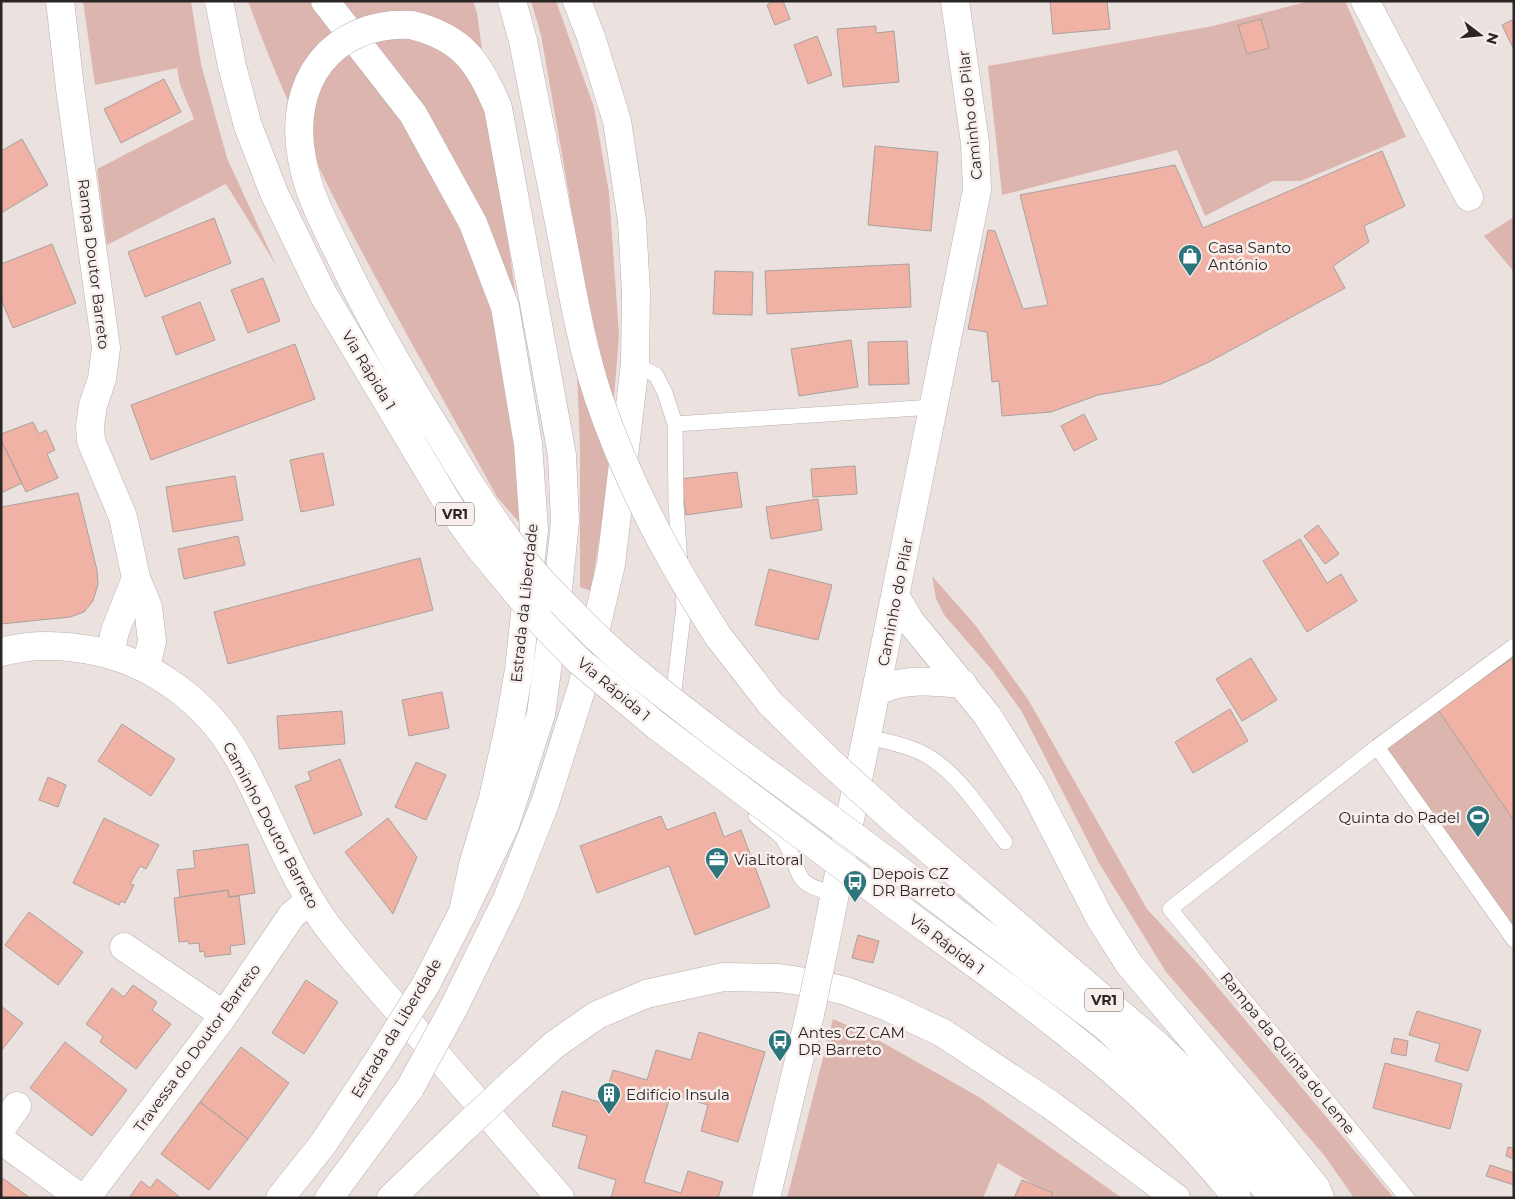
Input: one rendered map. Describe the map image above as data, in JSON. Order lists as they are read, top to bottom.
{
  "streets": {
    "main road": [
      "Caminho do Pilar",
      "Rampa Doutor Barreto",
      "Via Rápida 1",
      "VR1",
      "Estrada da Liberdade",
      "Caminho Doutor Barreto",
      "Travessa do Doutor Barreto"
    ],
    "lane": ["Rampa da Quinta do Leme"]
  },
  "crossings": [
    ["Rampa Doutor Barreto", "Caminho Doutor Barreto"],
    ["Caminho Doutor Barreto", "Travessa do Doutor Barreto"]
  ],
  "places": {
    "shop": ["Casa Santo António"],
    "sports": ["Quinta do Padel"],
    "office": ["ViaLitoral"],
    "bus stop": ["Depois CZ DR Barreto", "Antes CZ CAM DR Barreto"],
    "building": ["Edifício Insula"]
  },
  "north": "right"
}
